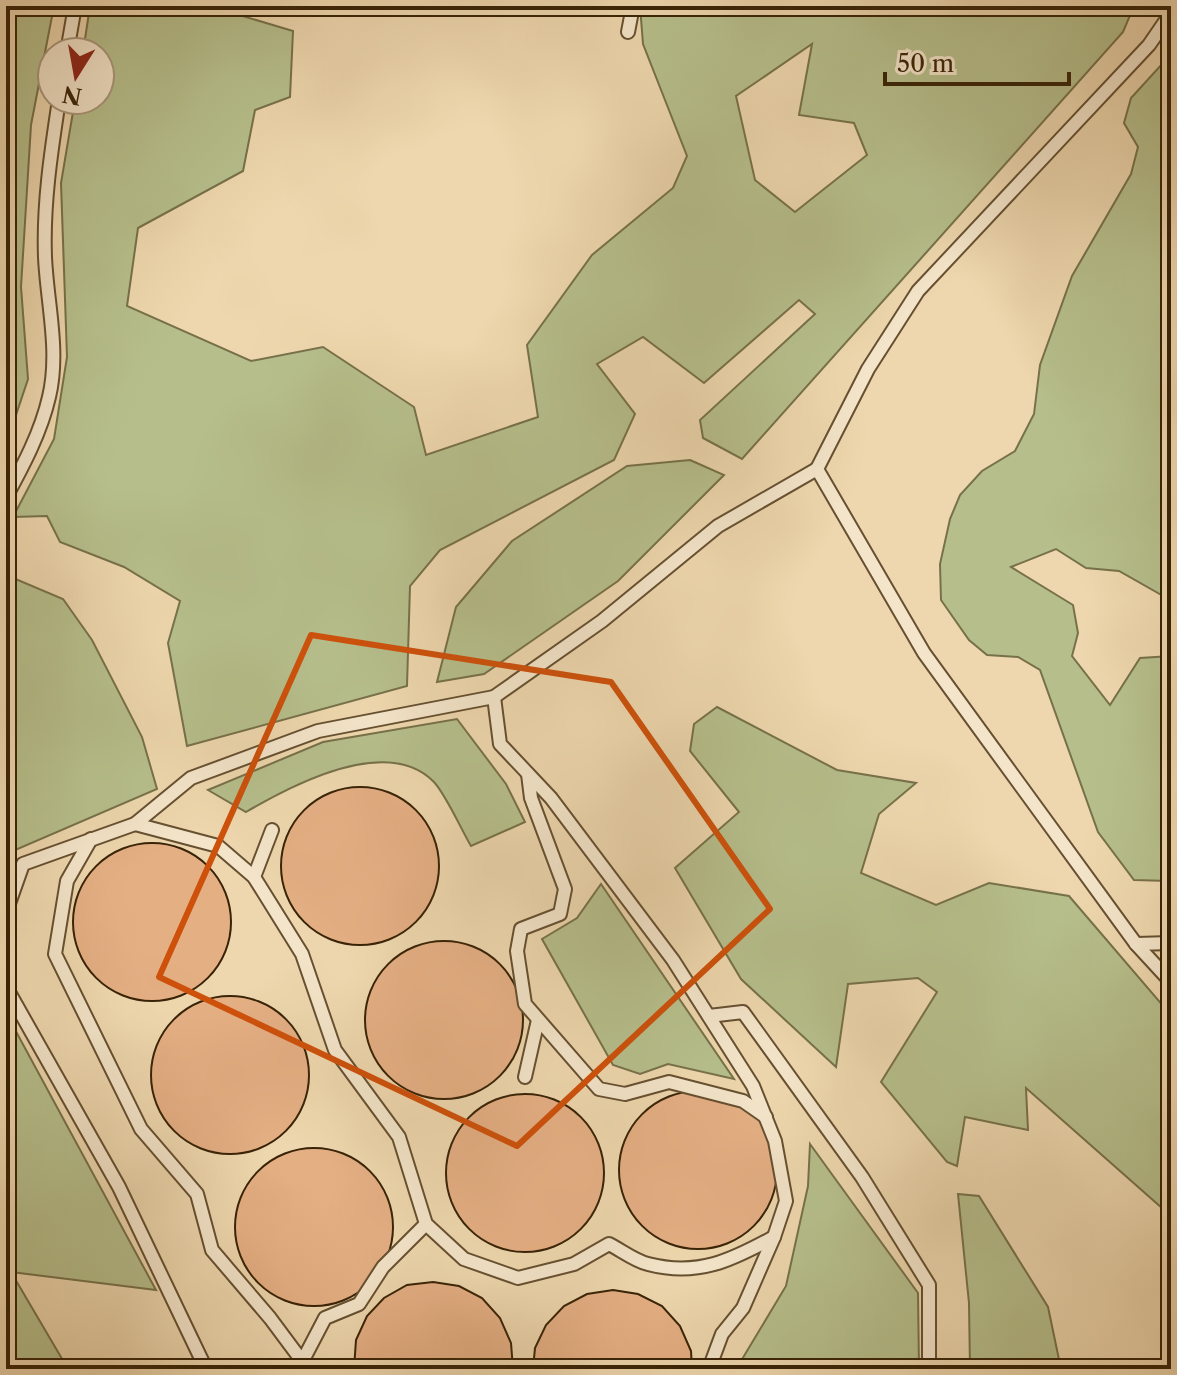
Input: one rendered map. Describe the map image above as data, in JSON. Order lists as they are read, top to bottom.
{
  "scale_bar": "50 m",
  "north": "bottom"
}
